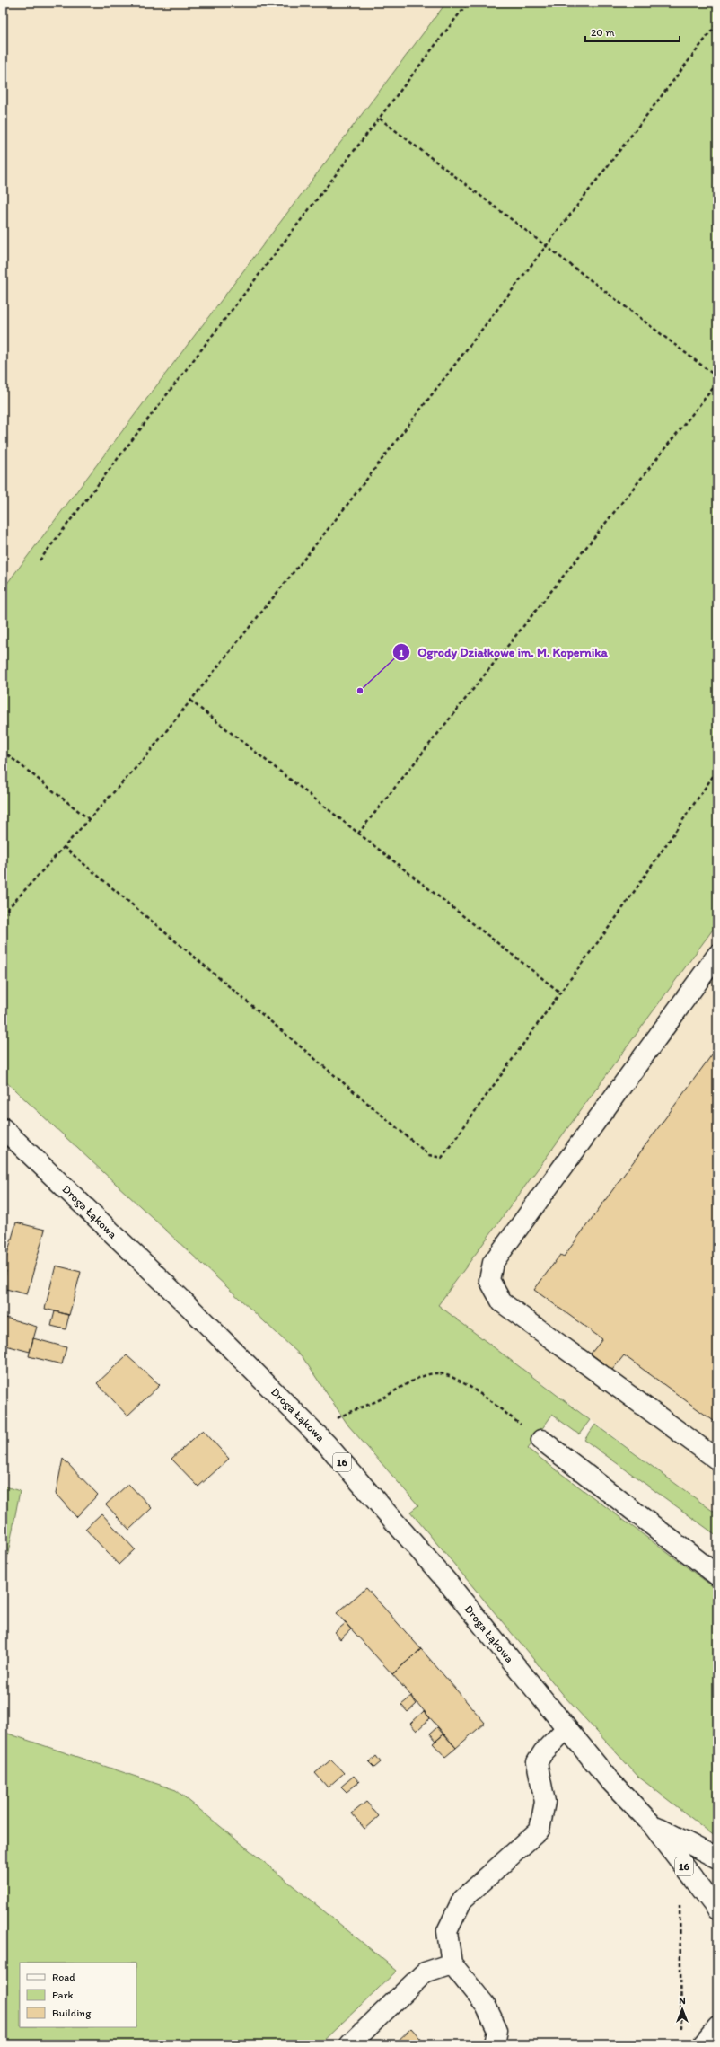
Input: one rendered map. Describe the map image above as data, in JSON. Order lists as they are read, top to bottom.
{
  "streets": {
    "main road": ["Droga Łąkowa", "16"]
  },
  "places": ["Ogrody Działkowe im. M. Kopernika"],
  "legend": ["Road", "Park", "Building"],
  "scale_bar": "20 m",
  "north": "top"
}
